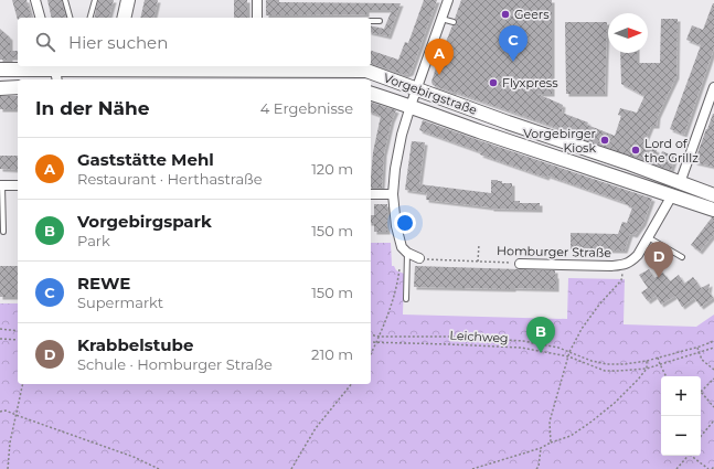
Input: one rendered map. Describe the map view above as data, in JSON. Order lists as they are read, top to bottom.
{
  "streets": {
    "main road": ["Vorgebirgstraße"],
    "street": ["Homburger Straße"],
    "path": ["Leichweg"]
  },
  "crossings": [
    ["Vorgebirgstraße", "Homburger Straße"]
  ],
  "places": [
    "Geers",
    "Flyxpress",
    "Vorgebirger Kiosk",
    "Lord of the Grillz"
  ],
  "north": "right",
  "page": {
    "search": "Hier suchen",
    "pins": [
      "C",
      "A",
      "D",
      "B"
    ],
    "heading": ["In der Nähe", "4 Ergebnisse"],
    "list": [
      {
        "mark": "A",
        "name": "Gaststätte Mehl",
        "note": "Restaurant · Herthastraße",
        "value": "120 m"
      },
      {
        "mark": "B",
        "name": "Vorgebirgspark",
        "note": "Park",
        "value": "150 m"
      },
      {
        "mark": "C",
        "name": "REWE",
        "note": "Supermarkt",
        "value": "150 m"
      },
      {
        "mark": "D",
        "name": "Krabbelstube",
        "note": "Schule · Homburger Straße",
        "value": "210 m"
      }
    ],
    "map_buttons": ["+", "−"]
  }
}
